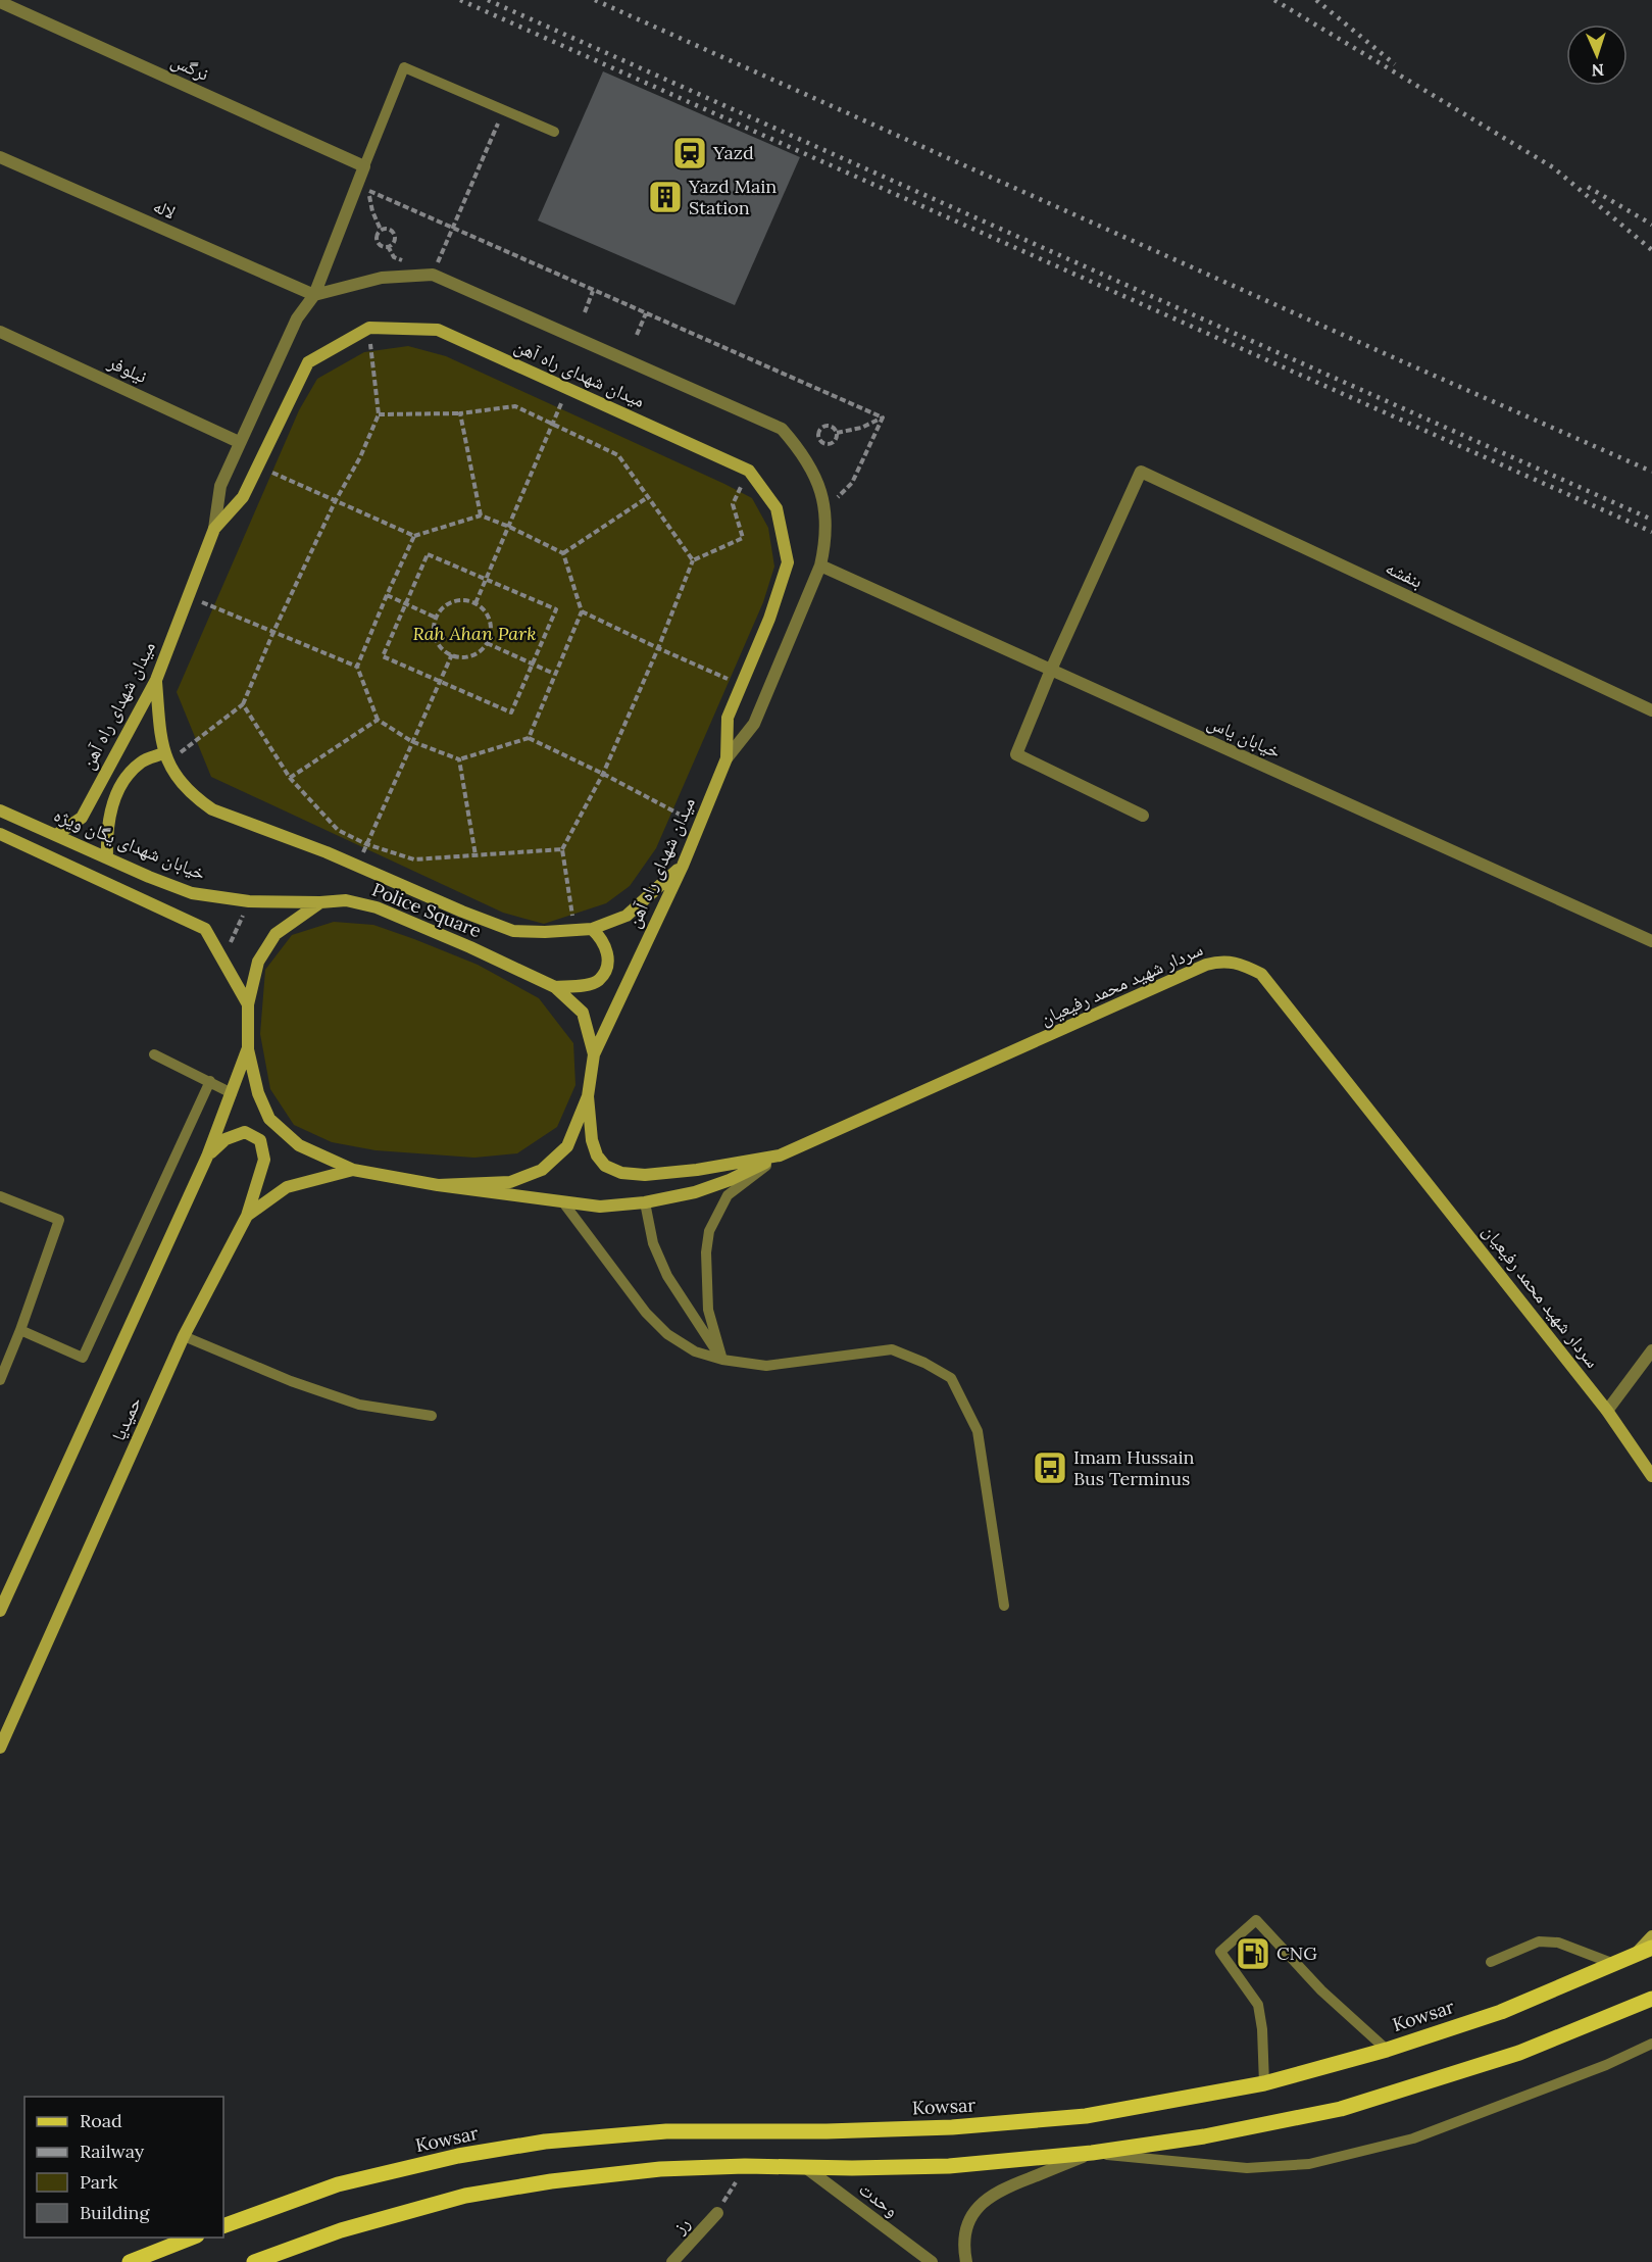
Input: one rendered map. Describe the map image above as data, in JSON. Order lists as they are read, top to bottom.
{
  "streets": {
    "main road": [
      "میدان شهدای راه آهن",
      "خیابان شهدای یگان ویژه",
      "Police Square",
      "سردار شهید محمد رفیعیان",
      "حمیدیا",
      "Kowsar"
    ],
    "street": [
      "نرگس",
      "لاله",
      "نیلوفر",
      "بنفشه",
      "خیابان یاس",
      "وحدت",
      "رز"
    ]
  },
  "crossings": [
    ["میدان شهدای راه آهن", "خیابان شهدای یگان ویژه"],
    ["میدان شهدای راه آهن", "Police Square"],
    ["بنفشه", "خیابان یاس"],
    ["خیابان شهدای یگان ویژه", "Police Square"],
    ["Police Square", "سردار شهید محمد رفیعیان"],
    ["Police Square", "حمیدیا"]
  ],
  "parks": ["Rah Ahan Park"],
  "places": {
    "station": ["Yazd"],
    "building": ["Yazd Main Station"],
    "bus stop": ["Imam Hussain Bus Terminus"],
    "fuel station": ["CNG"]
  },
  "legend": [
    "Road",
    "Railway",
    "Park",
    "Building"
  ],
  "north": "bottom"
}
